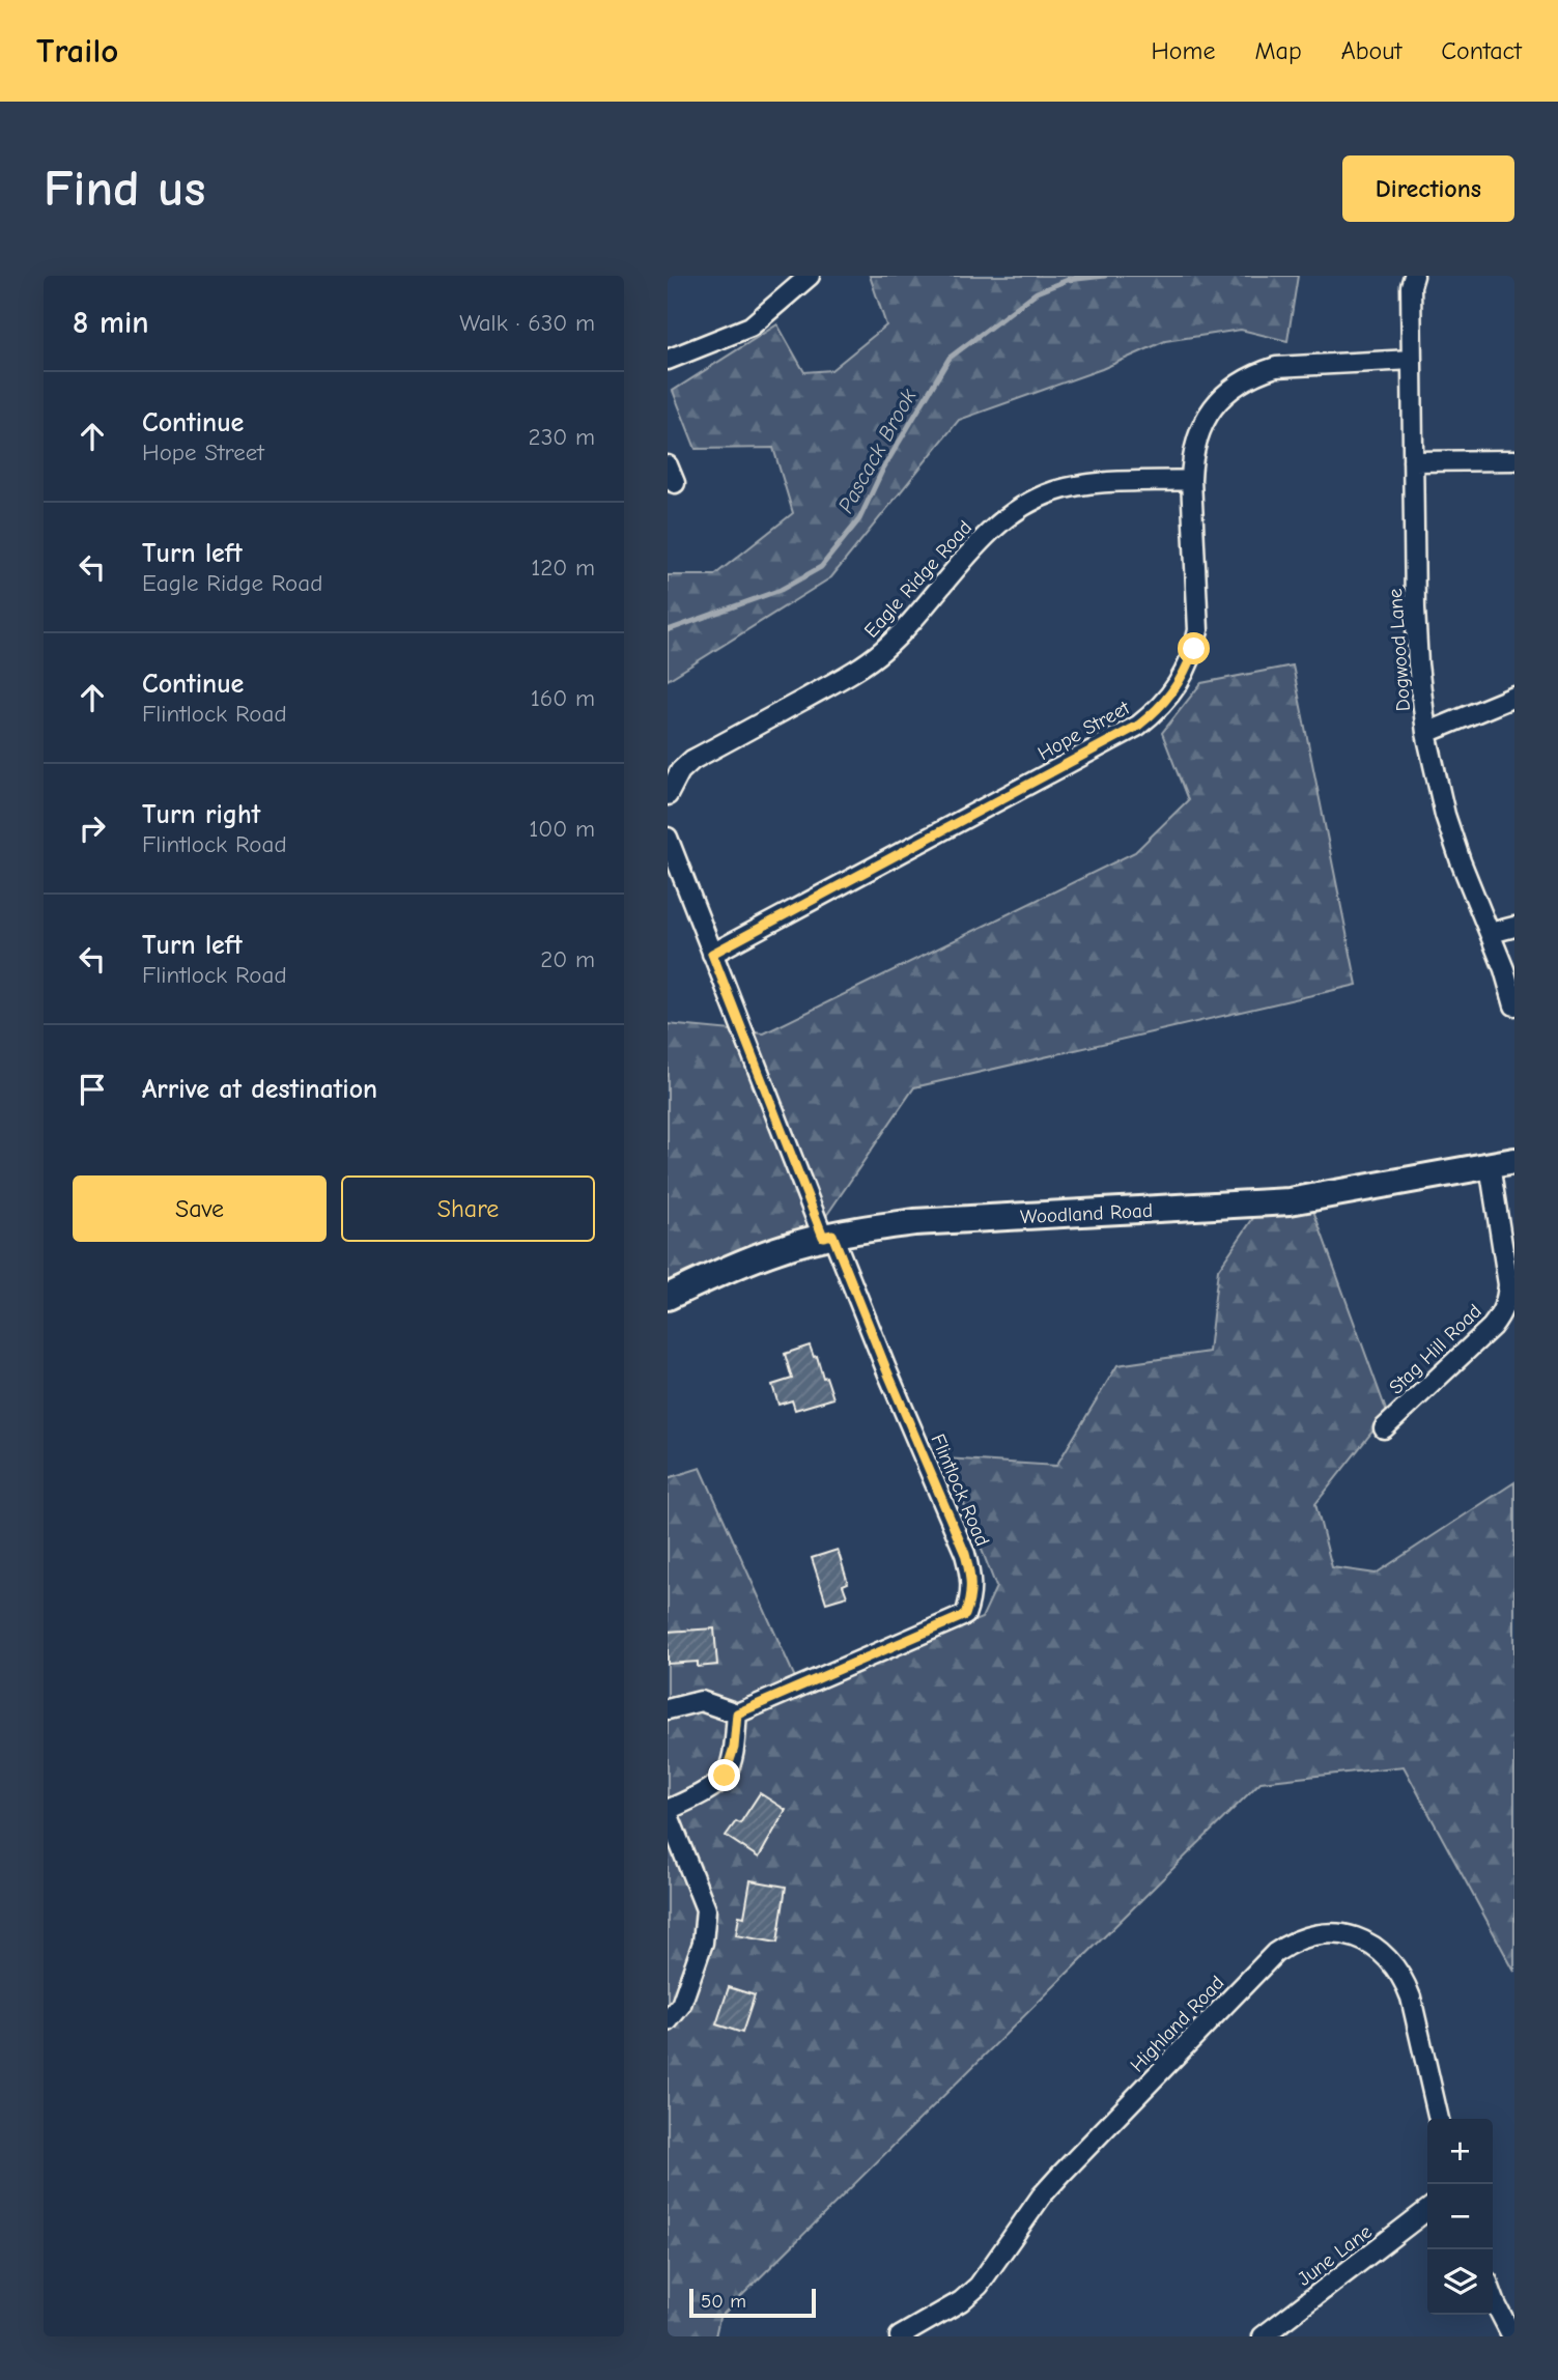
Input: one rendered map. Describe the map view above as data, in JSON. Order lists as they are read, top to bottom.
{
  "streets": {
    "street": [
      "Eagle Ridge Road",
      "Dogwood Lane",
      "Hope Street",
      "Woodland Road",
      "Stag Hill Road",
      "Flintlock Road",
      "Highland Road",
      "June Lane"
    ]
  },
  "crossings": [
    ["Eagle Ridge Road", "Hope Street"],
    ["Dogwood Lane", "Hope Street"],
    ["Woodland Road", "Stag Hill Road"],
    ["Woodland Road", "Flintlock Road"]
  ],
  "water": ["Pascack Brook"],
  "scale_bar": "50 m",
  "page": {
    "header": "Trailo",
    "nav": [
      "Home",
      "Map",
      "About",
      "Contact"
    ],
    "buttons": [
      "Directions",
      ["Save", "Share"]
    ],
    "title": "Find us",
    "heading": ["8 min", "Walk · 630 m"],
    "list": [
      ["Continue", "Hope Street", "230 m"],
      ["Turn left", "Eagle Ridge Road", "120 m"],
      ["Continue", "Flintlock Road", "160 m"],
      ["Turn right", "Flintlock Road", "100 m"],
      ["Turn left", "Flintlock Road", "20 m"],
      "Arrive at destination"
    ],
    "map_buttons": ["+", "−"],
    "scale": "50 m"
  }
}
